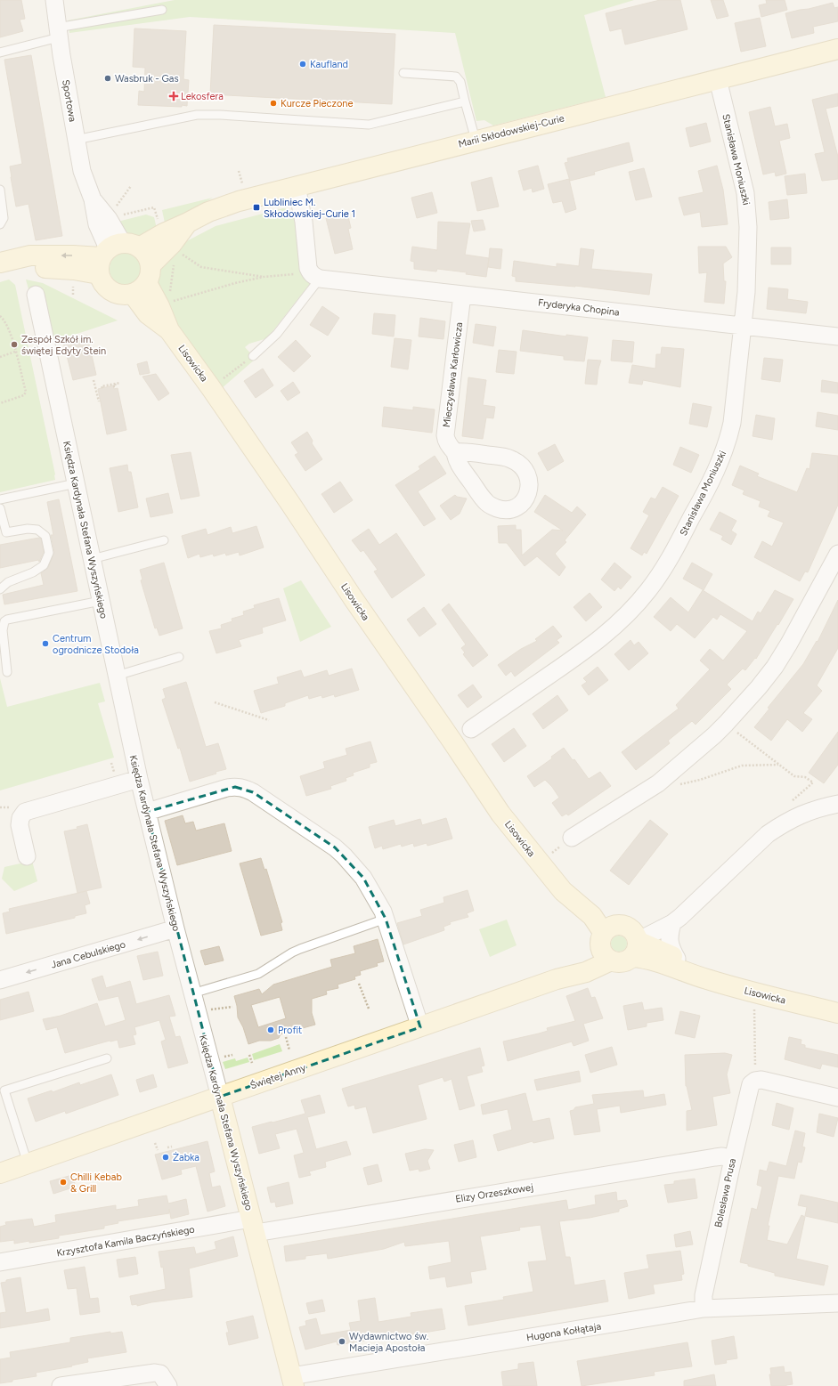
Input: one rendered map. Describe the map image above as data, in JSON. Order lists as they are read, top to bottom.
{
  "streets": {
    "street": [
      "Sportowa",
      "Marii Skłodowskiej-Curie",
      "Stanisława Moniuszki",
      "Fryderyka Chopina",
      "Lisowicka",
      "Mieczysława Karłowicza",
      "Księdza Kardynała Stefana Wyszyńskiego",
      "Jana Cebulskiego",
      "Świętej Anny",
      "Elizy Orzeszkowej",
      "Bolesława Prusa",
      "Krzysztofa Kamila Baczyńskiego",
      "Hugona Kołłątaja"
    ]
  },
  "crossings": [
    ["Sportowa", "Marii Skłodowskiej-Curie"],
    ["Sportowa", "Lisowicka"],
    ["Marii Skłodowskiej-Curie", "Stanisława Moniuszki"],
    ["Marii Skłodowskiej-Curie", "Lisowicka"],
    ["Stanisława Moniuszki", "Fryderyka Chopina"],
    ["Fryderyka Chopina", "Mieczysława Karłowicza"],
    ["Lisowicka", "Świętej Anny"],
    ["Księdza Kardynała Stefana Wyszyńskiego", "Jana Cebulskiego"],
    ["Księdza Kardynała Stefana Wyszyńskiego", "Świętej Anny"],
    ["Księdza Kardynała Stefana Wyszyńskiego", "Elizy Orzeszkowej"],
    ["Księdza Kardynała Stefana Wyszyńskiego", "Krzysztofa Kamila Baczyńskiego"],
    ["Księdza Kardynała Stefana Wyszyńskiego", "Hugona Kołłątaja"],
    ["Elizy Orzeszkowej", "Bolesława Prusa"],
    ["Elizy Orzeszkowej", "Krzysztofa Kamila Baczyńskiego"],
    ["Bolesława Prusa", "Hugona Kołłątaja"]
  ],
  "one_way": ["Jana Cebulskiego"],
  "places": {
    "other": [
      "Kaufland",
      "Wasbruk - Gas",
      "Kurcze Pieczone",
      "Zespół Szkół im. świętej Edyty Stein",
      "Centrum ogrodnicze Stodoła",
      "Profit",
      "Żabka",
      "Chilli Kebab & Grill",
      "Wydawnictwo św. Macieja Apostoła"
    ],
    "health": ["Lekosfera"],
    "transit": ["Lubliniec M. Skłodowskiej-Curie 1"]
  }
}
